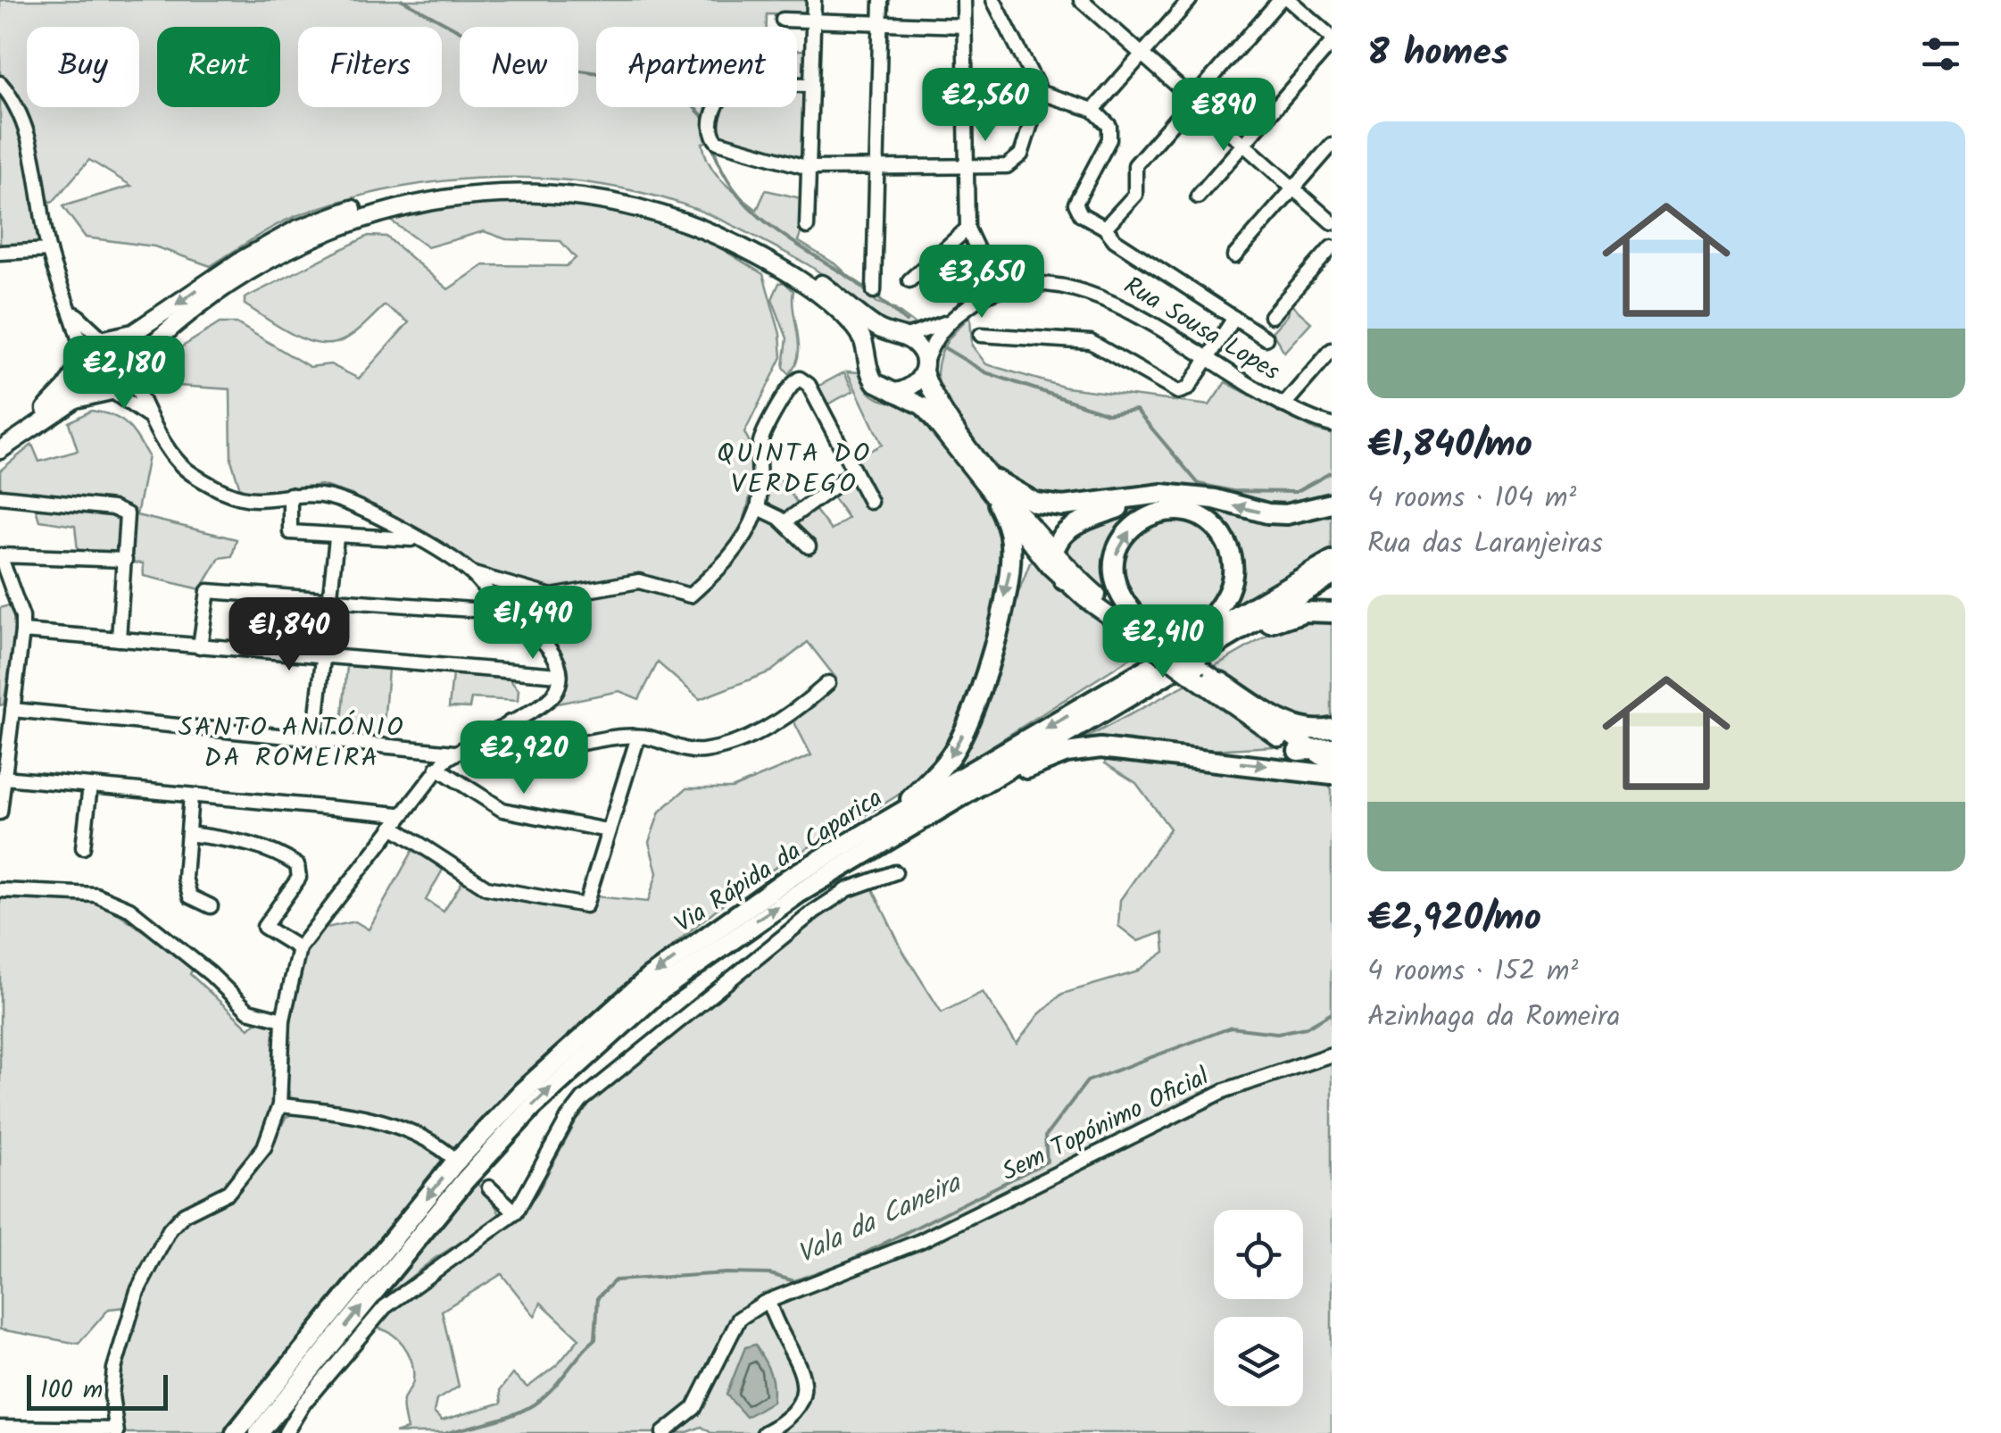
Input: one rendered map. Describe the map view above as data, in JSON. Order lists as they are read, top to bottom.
{
  "streets": {
    "highway": ["Via Rápida da Caparica"],
    "street": ["Rua Sousa Lopes", "Sem Topónimo Oficial"]
  },
  "districts": ["QUINTA DO VERDEGO", "SANTO ANTÓNIO DA ROMEIRA"],
  "water": ["Vala da Caneira"],
  "scale_bar": "100 m",
  "page": {
    "heading": "8 homes",
    "chip": [
      "Buy",
      "Rent",
      "Filters",
      "New",
      "Apartment"
    ],
    "price": [
      "€2,560",
      "€890",
      "€3,650",
      "€2,180",
      "€1,490",
      "€1,840",
      "€2,410",
      "€2,920"
    ],
    "list": [
      {
        "name": "€1,840/mo",
        "note": "4 rooms · 104 m² · Rua das Laranjeiras"
      },
      {
        "name": "€2,920/mo",
        "note": "4 rooms · 152 m² · Azinhaga da Romeira"
      }
    ],
    "scale": "100 m"
  }
}
